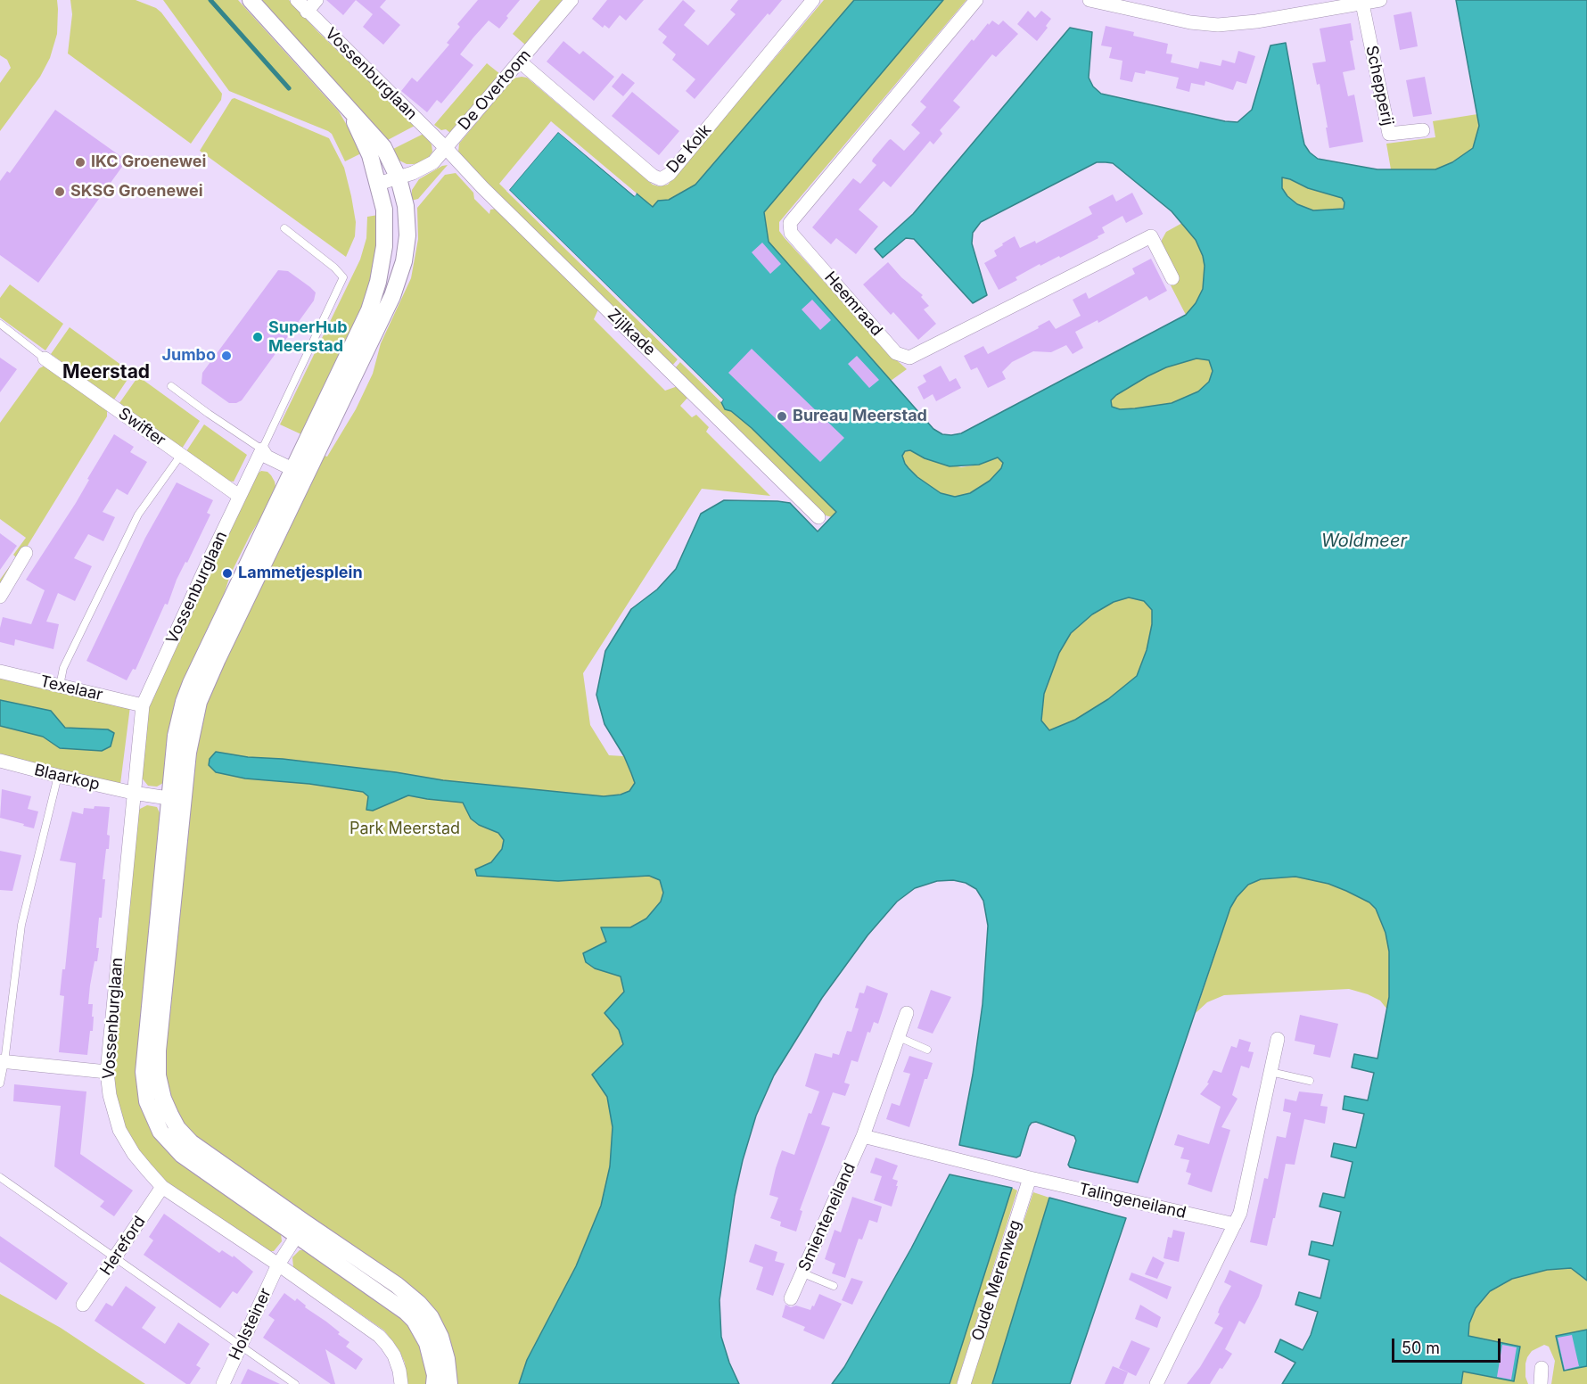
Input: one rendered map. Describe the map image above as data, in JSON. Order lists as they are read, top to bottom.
{
  "streets": {
    "street": [
      "Vossenburglaan",
      "Schepperij",
      "De Overtoom",
      "De Kolk",
      "Heemraad",
      "Zijlkade",
      "Swifter",
      "Texelaar",
      "Blaarkop",
      "Talingeneiland",
      "Smienteneiland",
      "Hereford",
      "Oude Merenweg",
      "Holsteiner"
    ]
  },
  "crossings": [
    ["Vossenburglaan", "De Overtoom"],
    ["Vossenburglaan", "Zijlkade"],
    ["Vossenburglaan", "Swifter"],
    ["Vossenburglaan", "Texelaar"],
    ["Vossenburglaan", "Blaarkop"],
    ["Vossenburglaan", "Hereford"],
    ["Vossenburglaan", "Holsteiner"],
    ["De Overtoom", "De Kolk"],
    ["De Overtoom", "Zijlkade"],
    ["Talingeneiland", "Oude Merenweg"]
  ],
  "districts": ["Meerstad"],
  "water": ["Woldmeer"],
  "parks": ["Park Meerstad"],
  "places": [
    "IKC Groenewei",
    "SKSG Groenewei",
    "SuperHub Meerstad",
    "Jumbo",
    "Bureau Meerstad",
    "Lammetjesplein"
  ],
  "scale_bar": "50 m"
}
